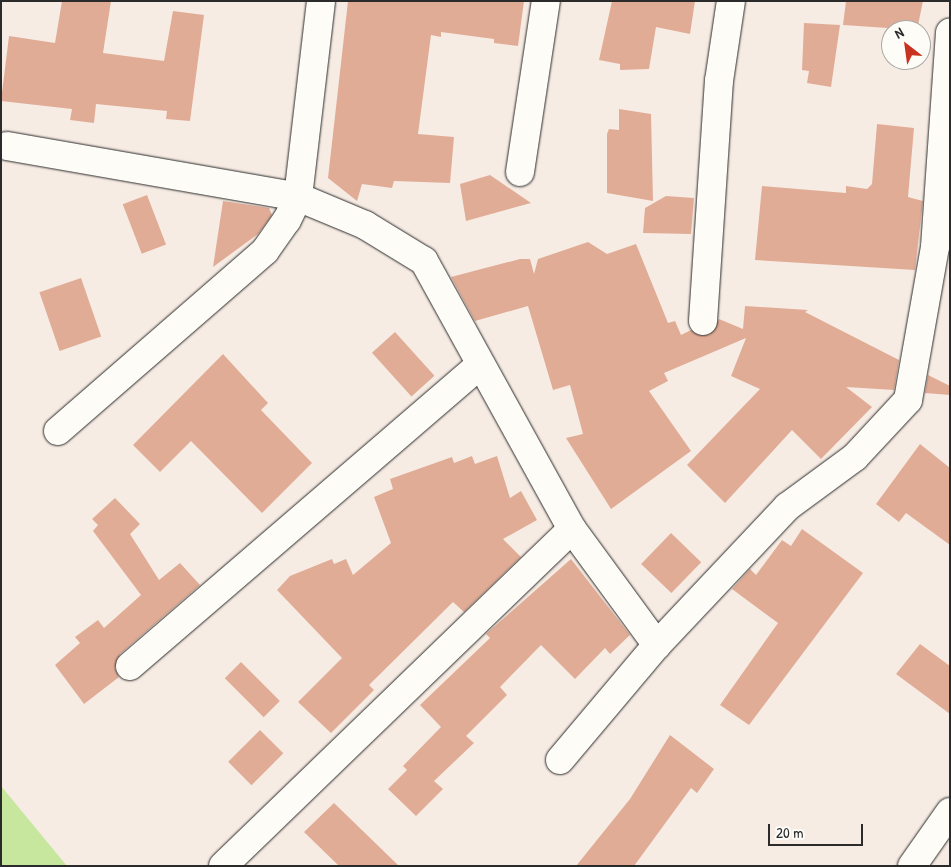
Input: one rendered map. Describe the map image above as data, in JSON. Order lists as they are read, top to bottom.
{
  "scale_bar": "20 m",
  "north": "top left"
}
